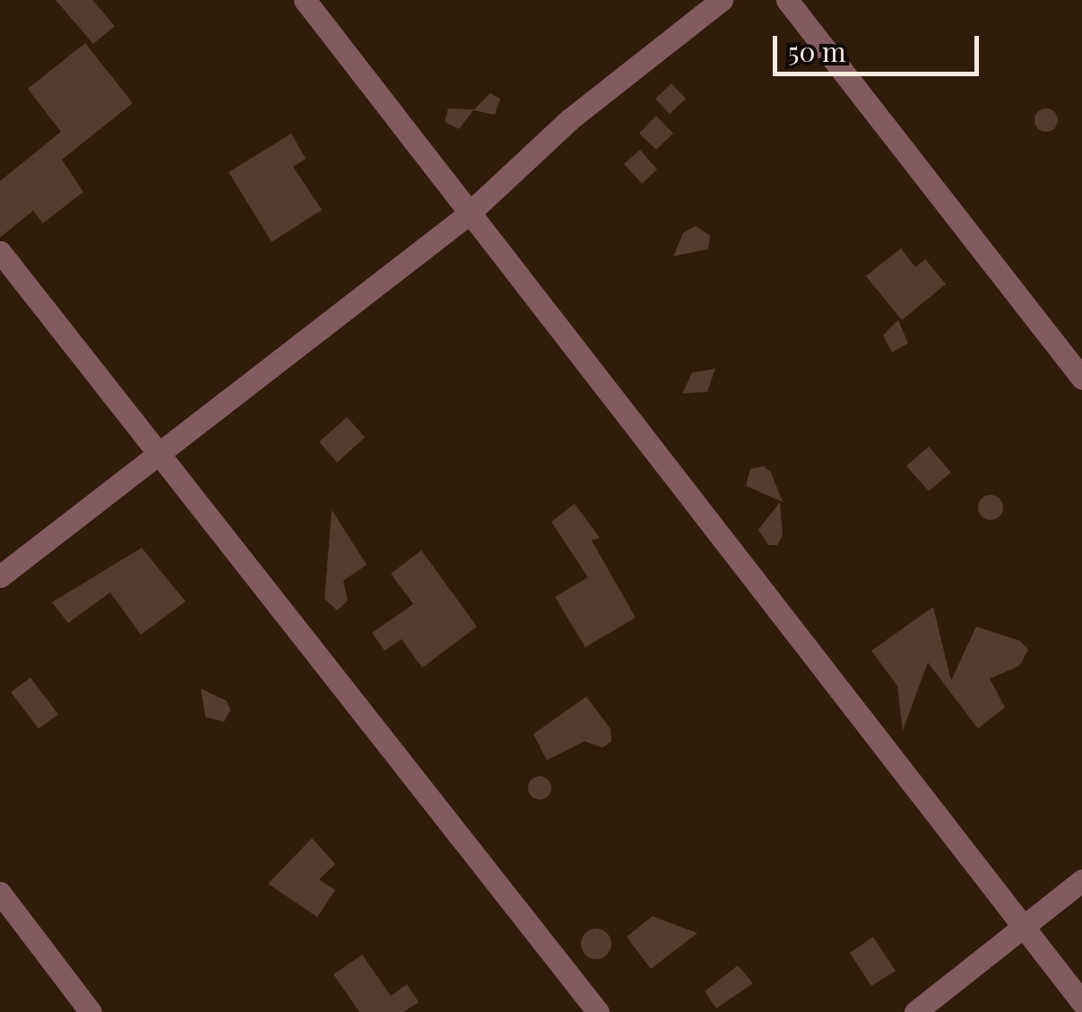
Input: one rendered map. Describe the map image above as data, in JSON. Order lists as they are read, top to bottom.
{
  "scale_bar": "50 m"
}
